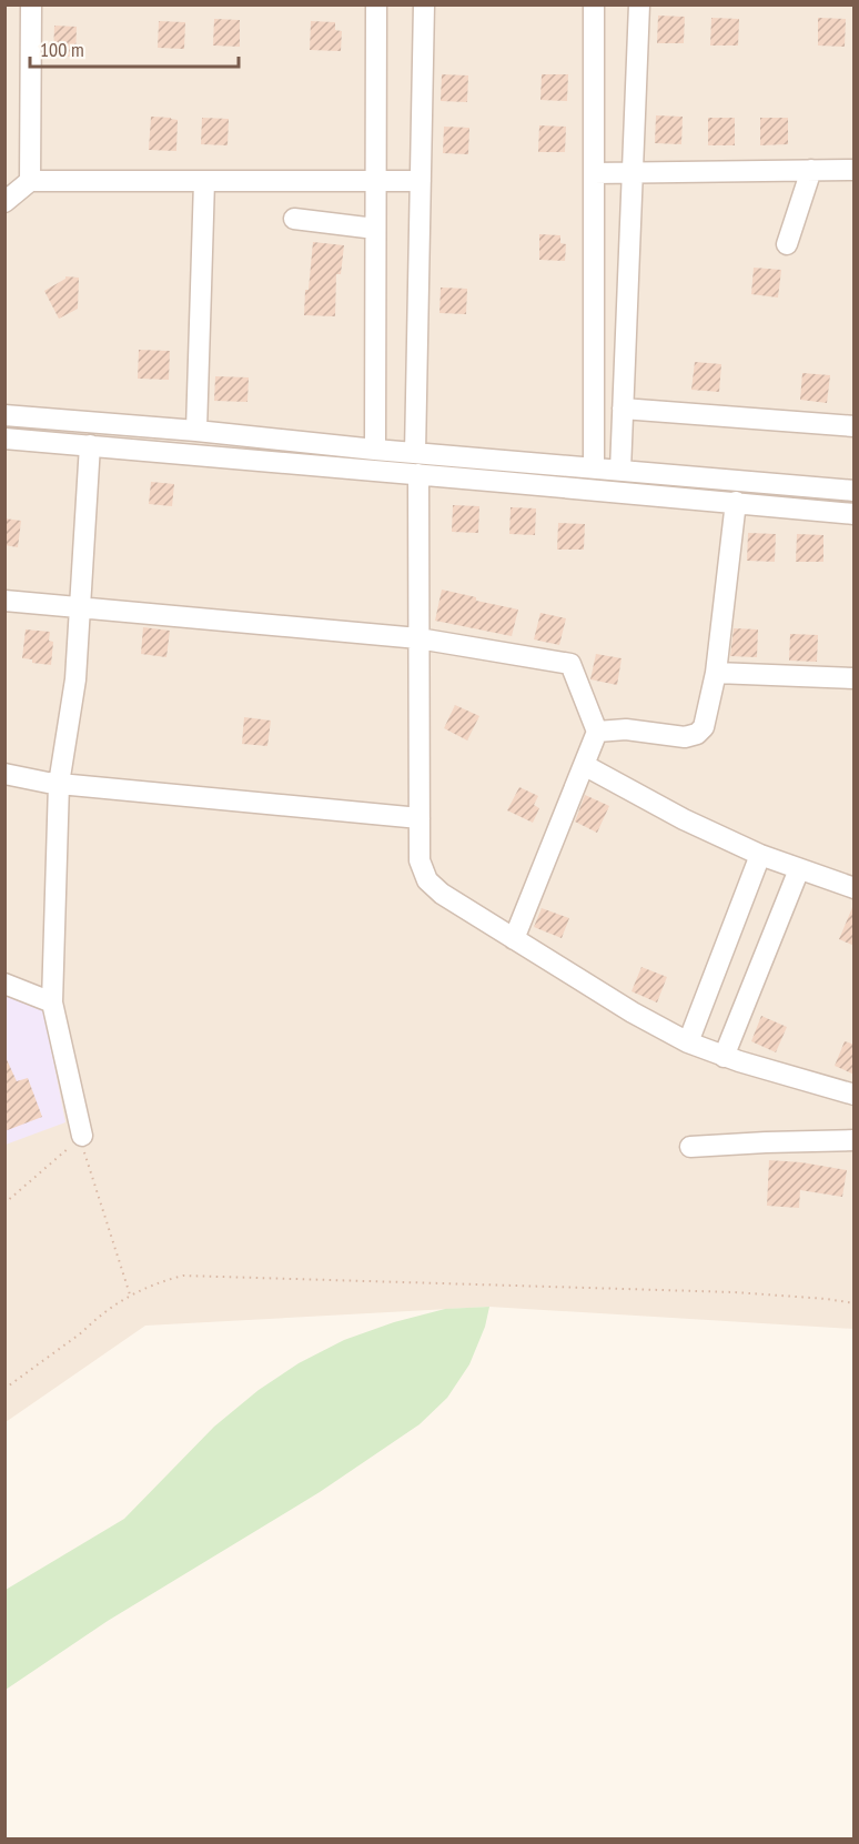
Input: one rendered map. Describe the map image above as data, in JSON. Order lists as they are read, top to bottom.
{
  "scale_bar": "100 m"
}
